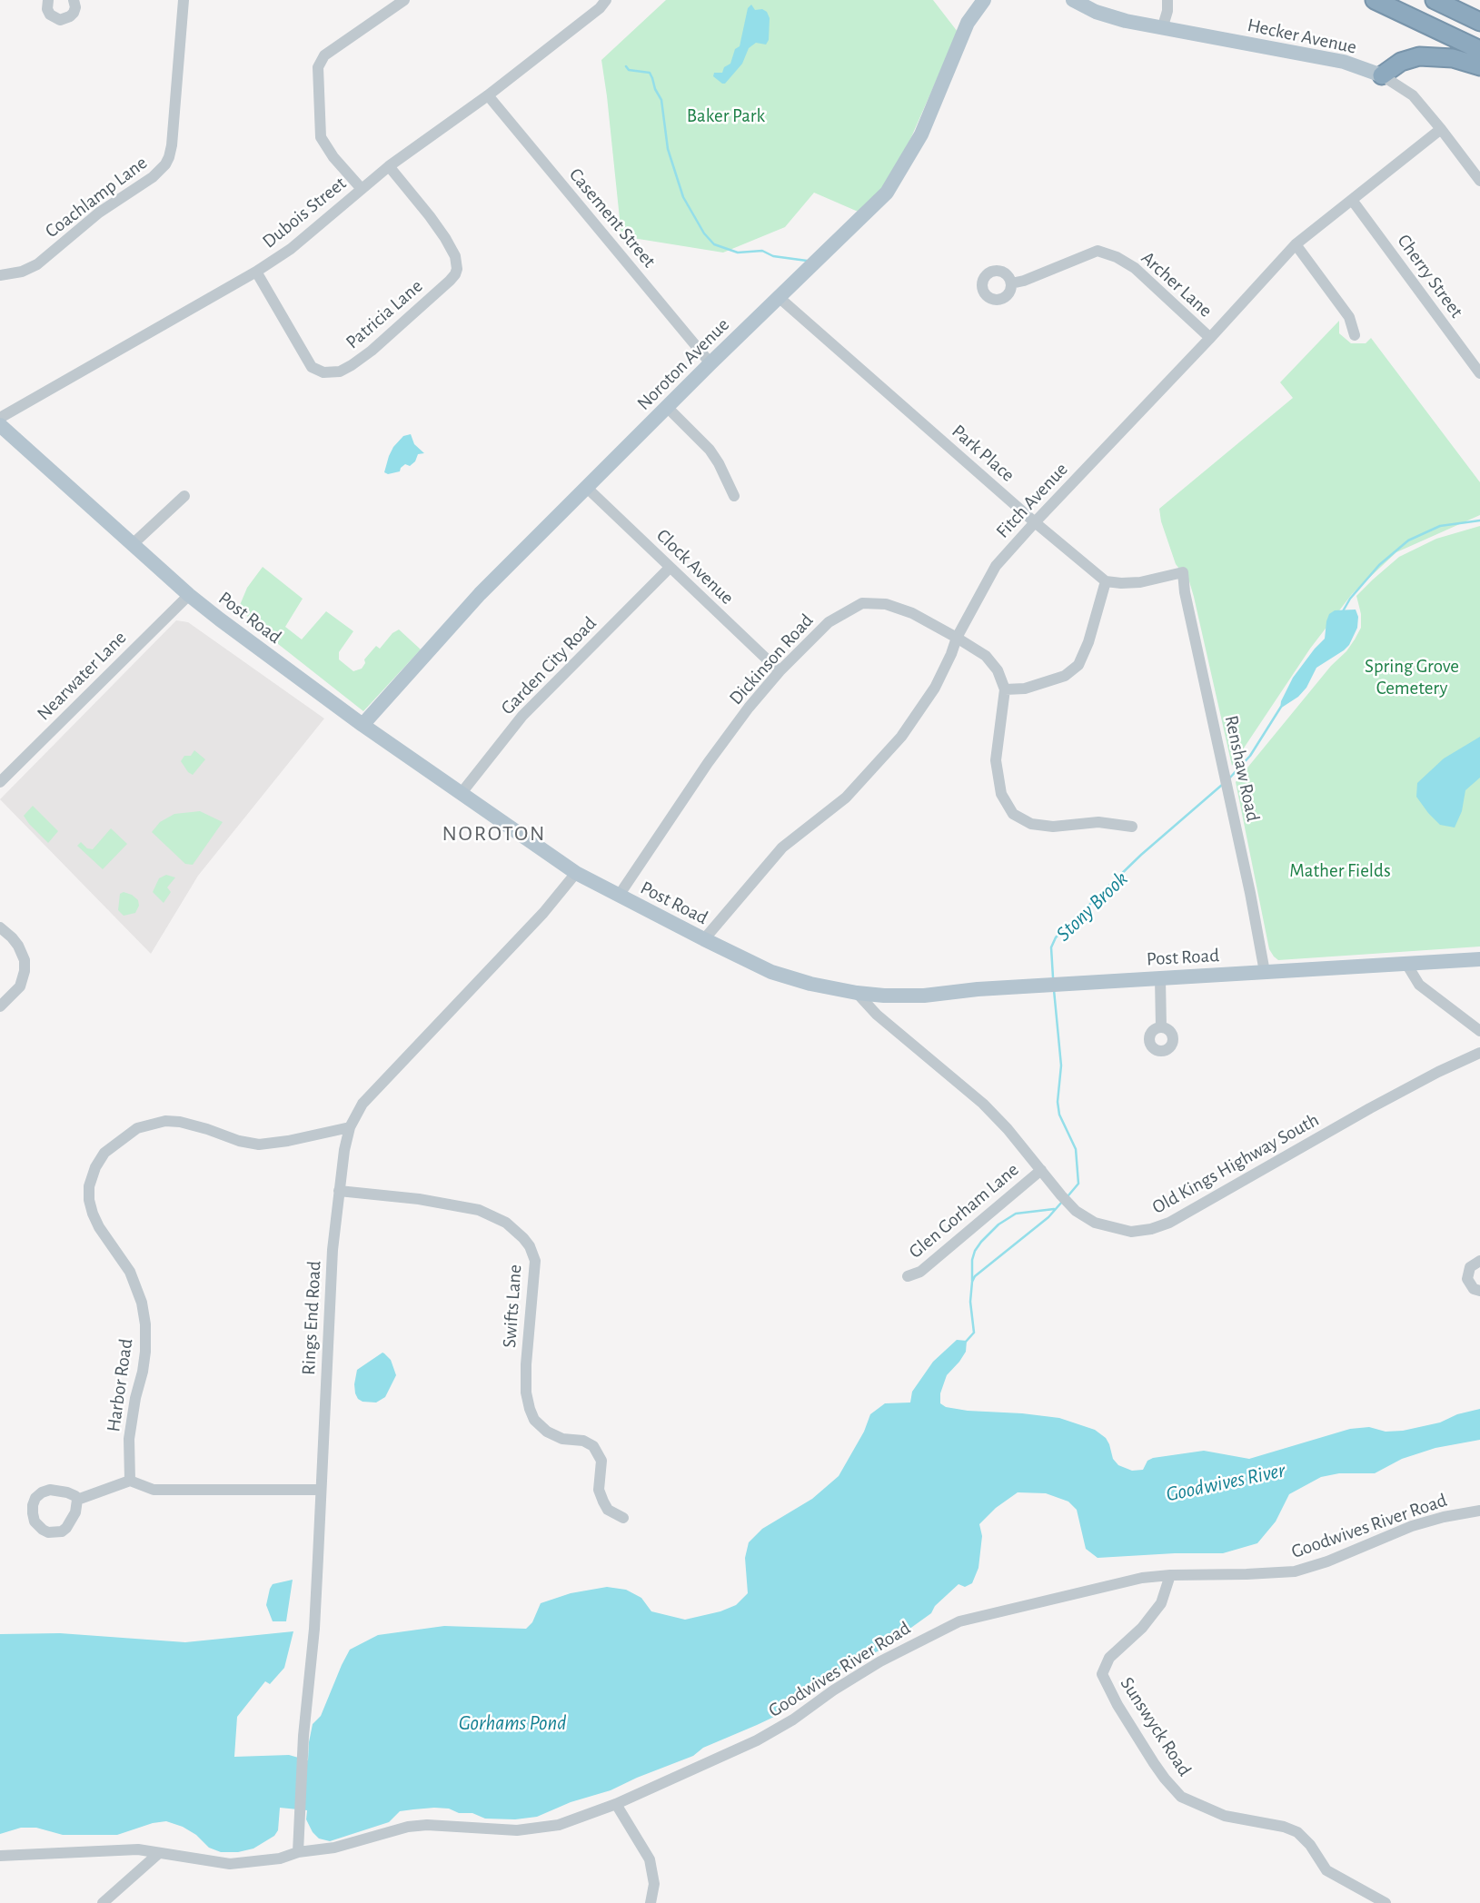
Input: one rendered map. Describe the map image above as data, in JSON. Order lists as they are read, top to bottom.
{
  "streets": {
    "main road": ["Hecker Avenue", "Noroton Avenue", "Post Road"],
    "street": [
      "Coachlamp Lane",
      "Dubois Street",
      "Casement Street",
      "Cherry Street",
      "Archer Lane",
      "Patricia Lane",
      "Park Place",
      "Fitch Avenue",
      "Clock Avenue",
      "Dickinson Road",
      "Garden City Road",
      "Nearwater Lane",
      "Renshaw Road",
      "Old Kings Highway South",
      "Glen Gorham Lane",
      "Swifts Lane",
      "Rings End Road",
      "Harbor Road",
      "Goodwives River Road",
      "Sunswyck Road"
    ]
  },
  "crossings": [
    ["Hecker Avenue", "Fitch Avenue"],
    ["Dubois Street", "Casement Street"],
    ["Dubois Street", "Patricia Lane"],
    ["Casement Street", "Noroton Avenue"],
    ["Cherry Street", "Fitch Avenue"],
    ["Archer Lane", "Fitch Avenue"],
    ["Noroton Avenue", "Park Place"],
    ["Noroton Avenue", "Clock Avenue"],
    ["Noroton Avenue", "Post Road"],
    ["Park Place", "Fitch Avenue"],
    ["Park Place", "Renshaw Road"],
    ["Fitch Avenue", "Post Road"],
    ["Fitch Avenue", "Dickinson Road"],
    ["Clock Avenue", "Dickinson Road"],
    ["Clock Avenue", "Garden City Road"],
    ["Post Road", "Dickinson Road"],
    ["Post Road", "Garden City Road"],
    ["Post Road", "Nearwater Lane"],
    ["Post Road", "Renshaw Road"],
    ["Post Road", "Old Kings Highway South"],
    ["Post Road", "Rings End Road"],
    ["Old Kings Highway South", "Glen Gorham Lane"],
    ["Swifts Lane", "Rings End Road"],
    ["Rings End Road", "Harbor Road"],
    ["Rings End Road", "Goodwives River Road"],
    ["Goodwives River Road", "Sunswyck Road"]
  ],
  "districts": ["NOROTON"],
  "water": ["Stony Brook", "Goodwives River", "Gorhams Pond"],
  "parks": ["Baker Park", "Spring Grove Cemetery", "Mather Fields"]
}
